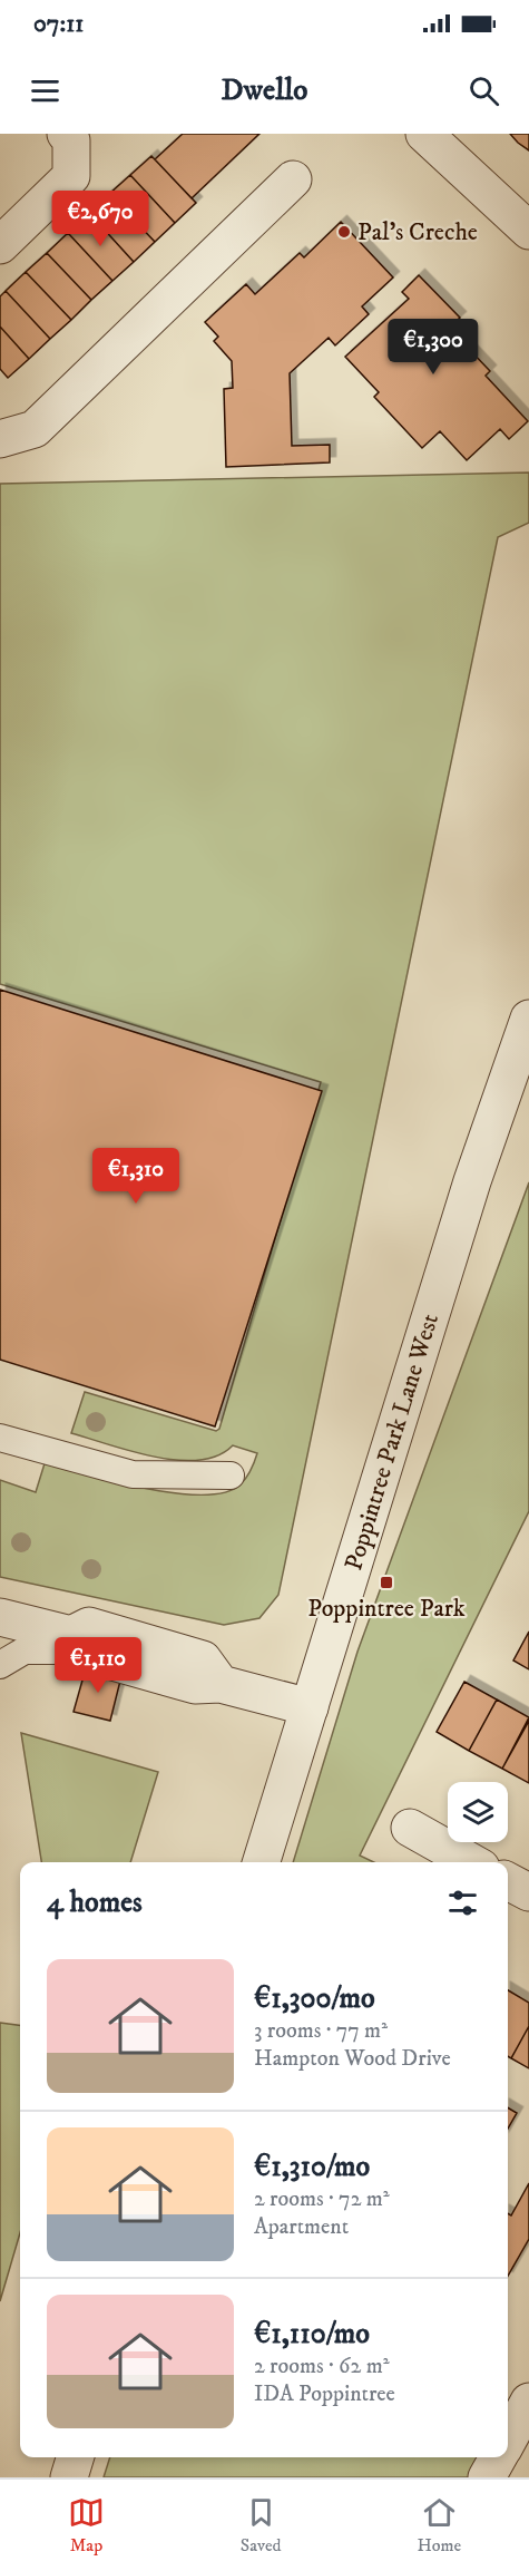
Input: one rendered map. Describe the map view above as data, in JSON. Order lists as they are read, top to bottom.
{
  "streets": {
    "street": ["Poppintree Park Lane West"]
  },
  "places": {
    "other": ["Pal's Creche"],
    "transit": ["Poppintree Park"]
  },
  "page": {
    "status": "07:11",
    "header": "Dwello",
    "price": [
      "€2,670",
      "€1,300",
      "€1,310",
      "€1,110"
    ],
    "heading": "4 homes",
    "list": [
      {
        "name": "€1,300/mo",
        "note": "3 rooms · 77 m² · Hampton Wood Drive"
      },
      {
        "name": "€1,310/mo",
        "note": "2 rooms · 72 m² · Apartment"
      },
      {
        "name": "€1,110/mo",
        "note": "2 rooms · 62 m² · IDA Poppintree"
      }
    ],
    "tabs": ["Map", "Saved", "Home"]
  }
}
